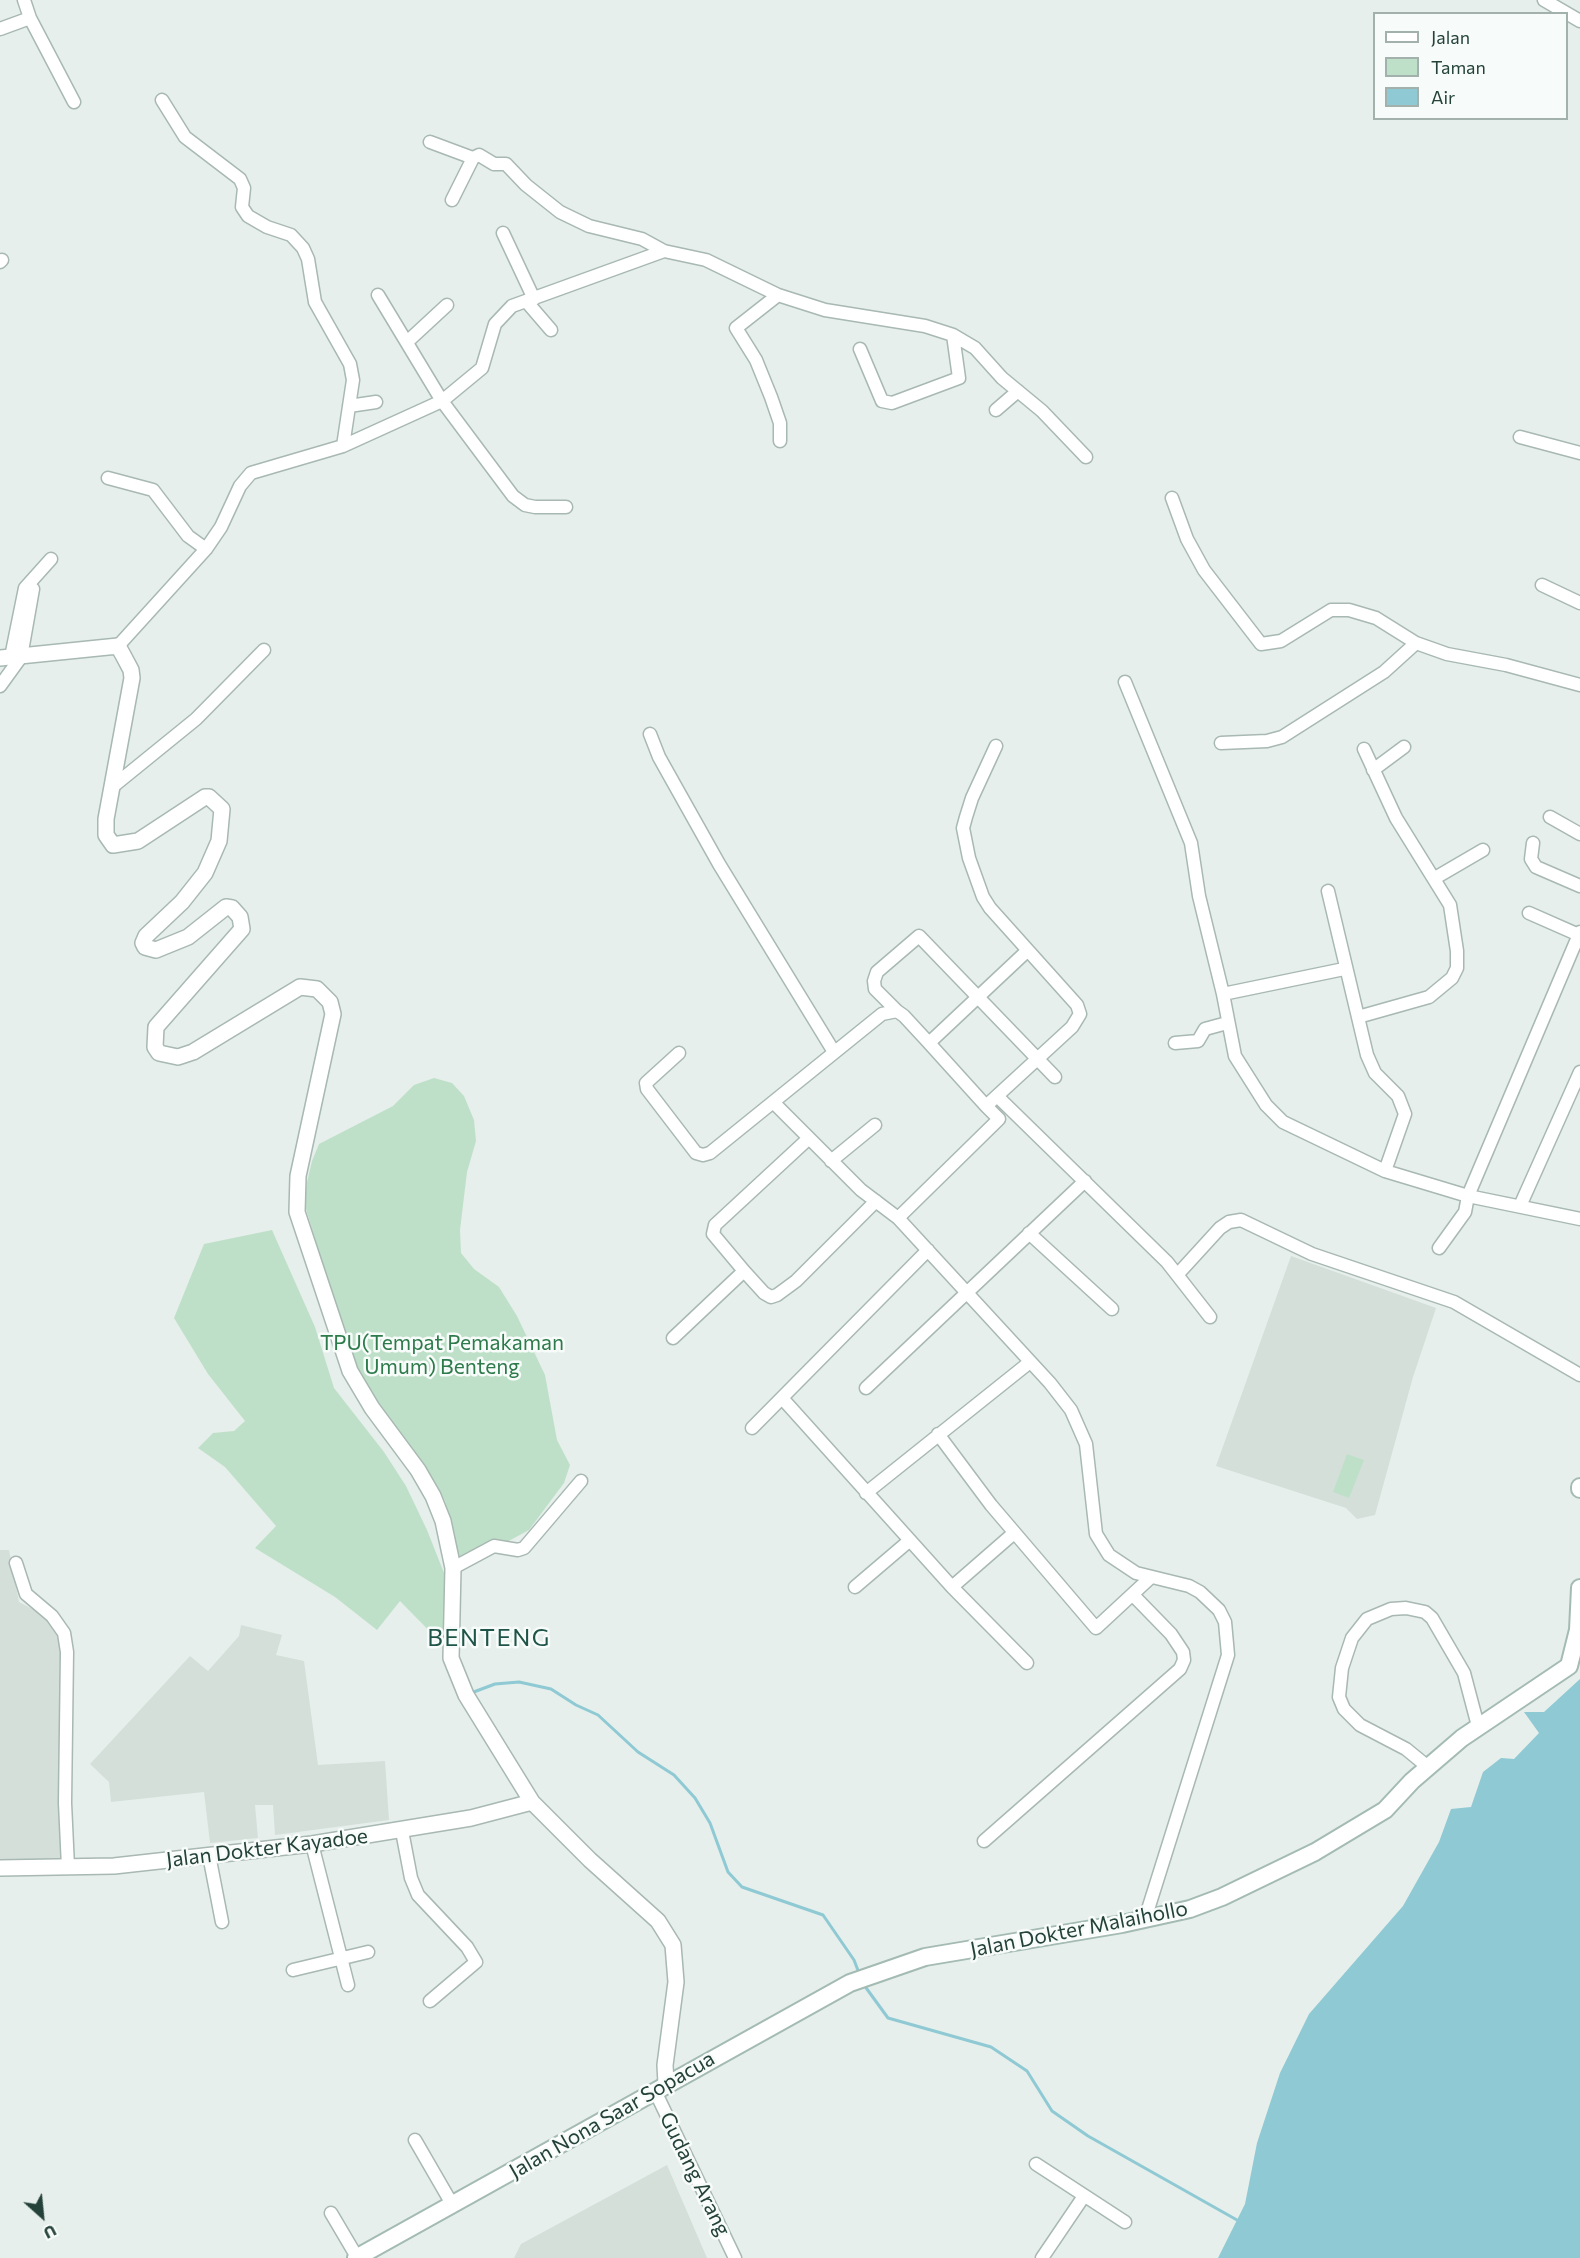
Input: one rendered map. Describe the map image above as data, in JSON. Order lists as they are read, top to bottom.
{
  "streets": {
    "main road": ["Jalan Dokter Malaihollo", "Jalan Nona Saar Sopacua"],
    "street": ["Jalan Dokter Kayadoe", "Gudang Arang"]
  },
  "crossings": [
    ["Jalan Dokter Malaihollo", "Jalan Nona Saar Sopacua"],
    ["Jalan Nona Saar Sopacua", "Gudang Arang"]
  ],
  "districts": ["BENTENG"],
  "parks": ["TPU(Tempat Pemakaman Umum) Benteng"],
  "legend": ["Jalan", "Taman", "Air"],
  "north": "bottom right"
}
